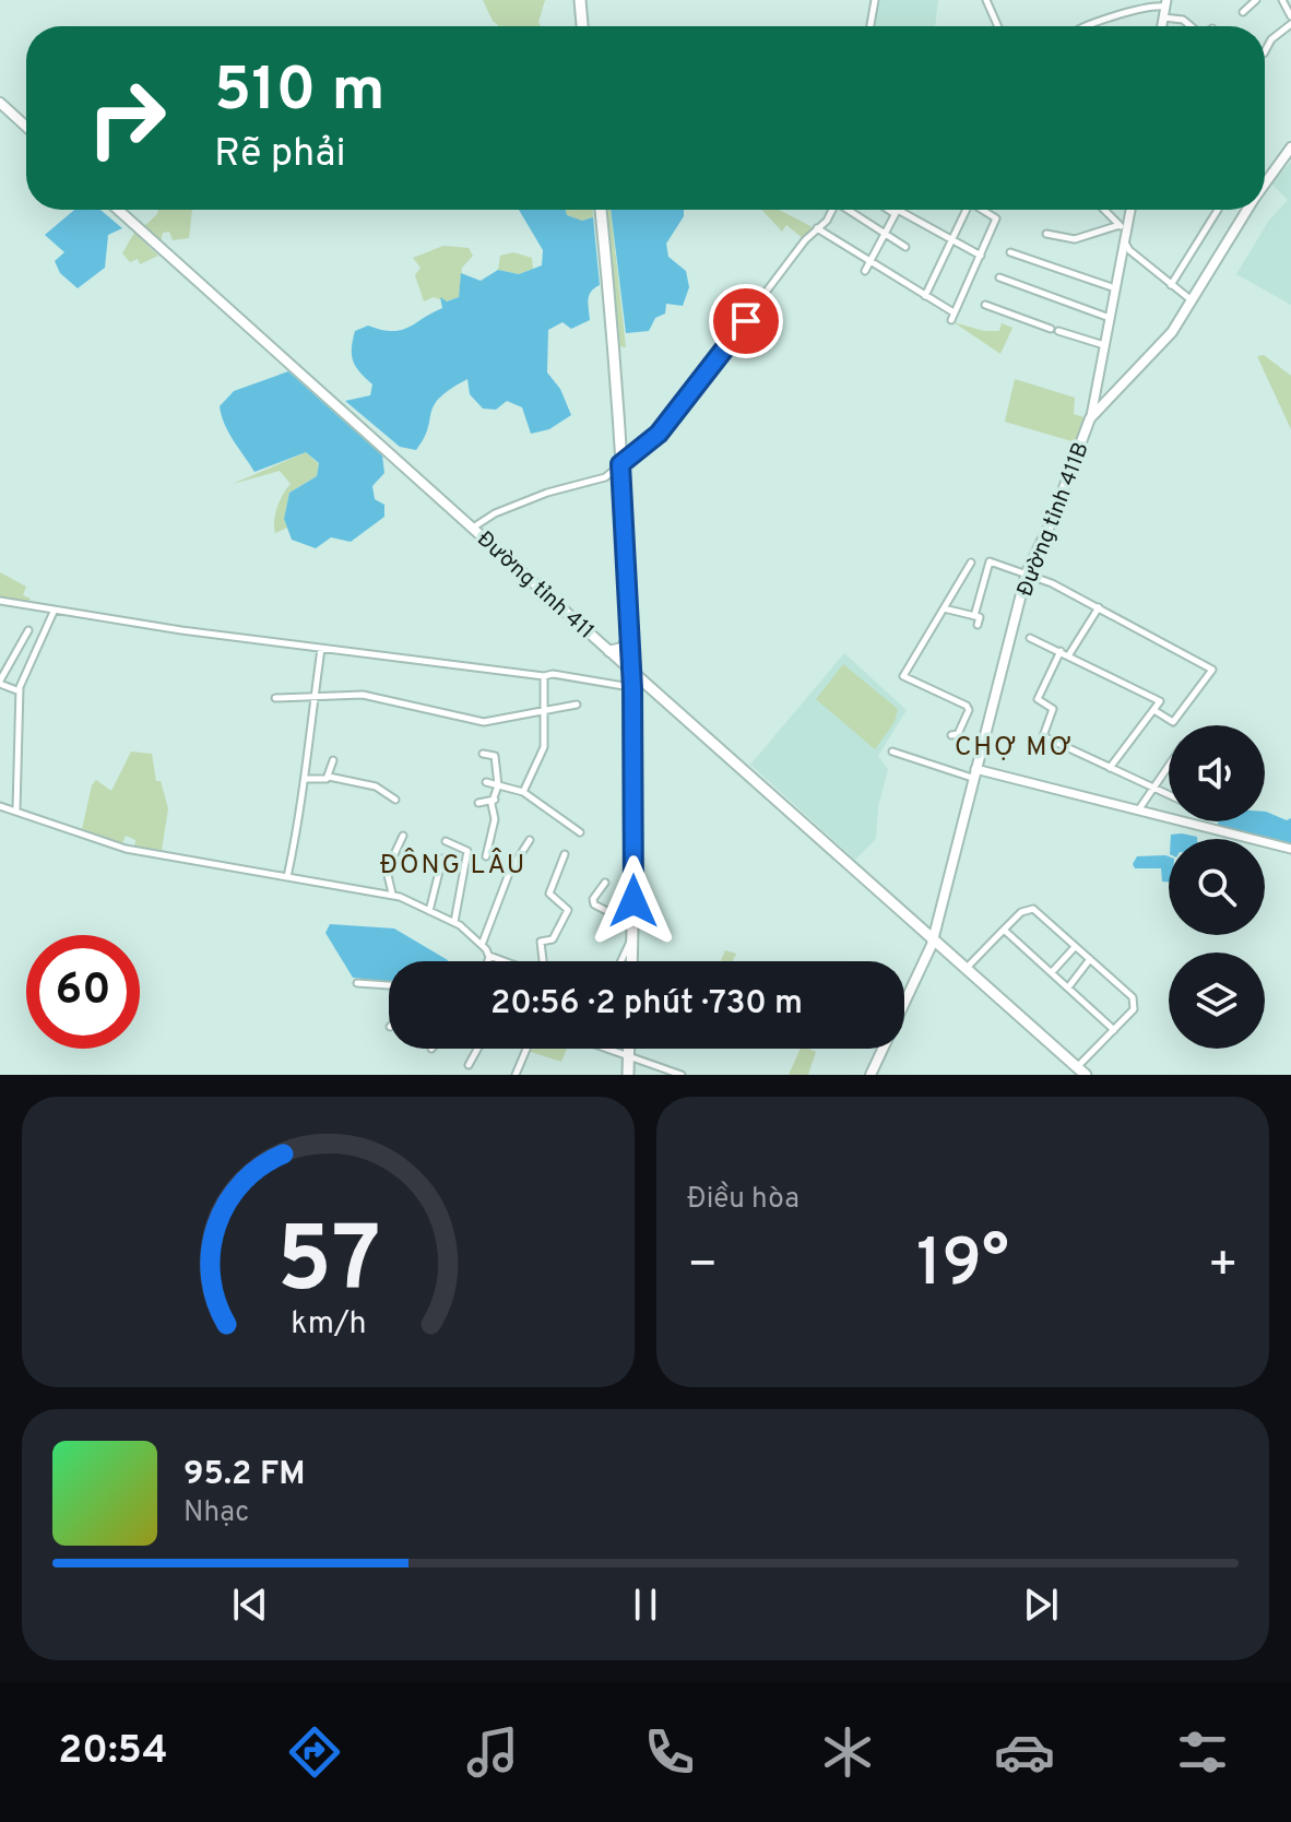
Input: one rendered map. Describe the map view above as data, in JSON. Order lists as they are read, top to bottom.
{
  "streets": {
    "main road": ["Đường tỉnh 411B", "Đường tỉnh 411"]
  },
  "crossings": [
    ["Đường tỉnh 411B", "Đường tỉnh 411"]
  ],
  "districts": ["CHỢ MƠ", "ĐÔNG LÂU"],
  "page": {
    "turn": ["510 m", "Rẽ phải"],
    "limit": "60",
    "trip": "20:56 · 2 phút · 730 m",
    "tile": "Điều hòa",
    "heat": ["−", "19°", "+"],
    "song": ["95.2 FM", "Nhạc"],
    "tabs": "20:54",
    "gauge": ["57", "km/h"]
  }
}
